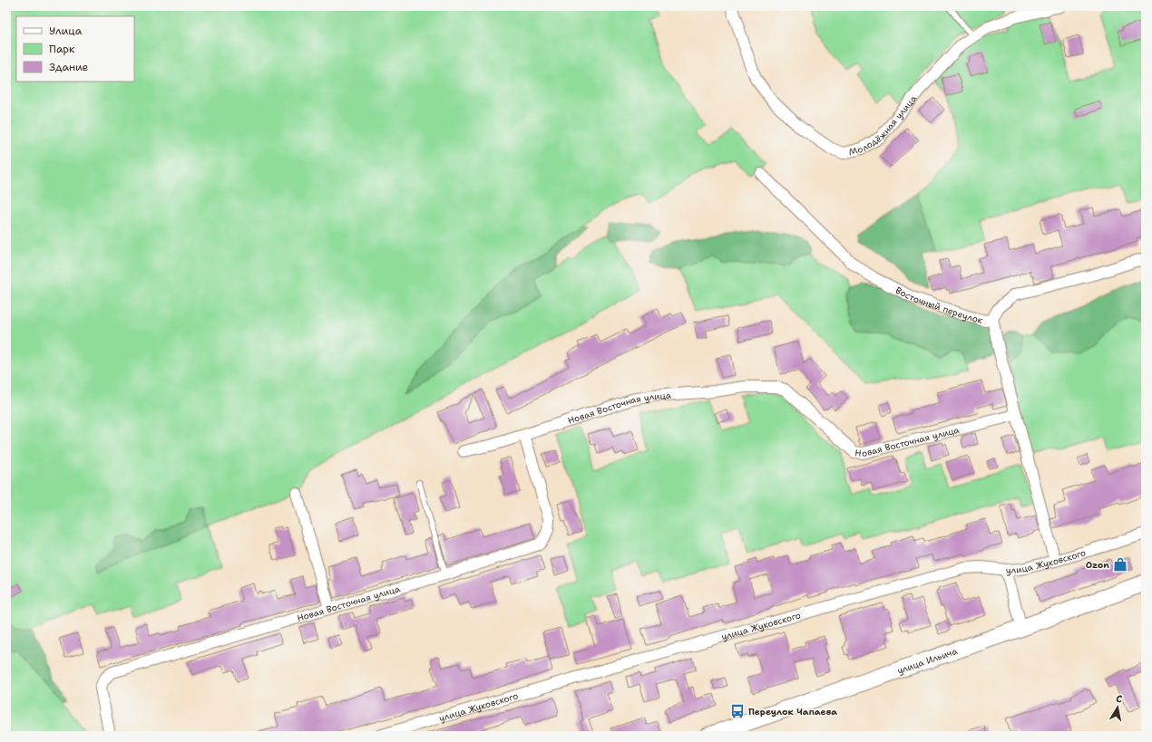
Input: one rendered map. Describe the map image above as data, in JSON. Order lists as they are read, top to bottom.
{
  "streets": {
    "main road": ["улица Ильича"],
    "street": [
      "Молодёжная улица",
      "Восточный переулок",
      "Новая Восточная улица",
      "улица Жуковского"
    ]
  },
  "places": {
    "shop": ["Ozon"],
    "bus stop": ["Переулок Чапаева"]
  },
  "legend": ["Улица", "Парк", "Здание"],
  "north": "top"
}
